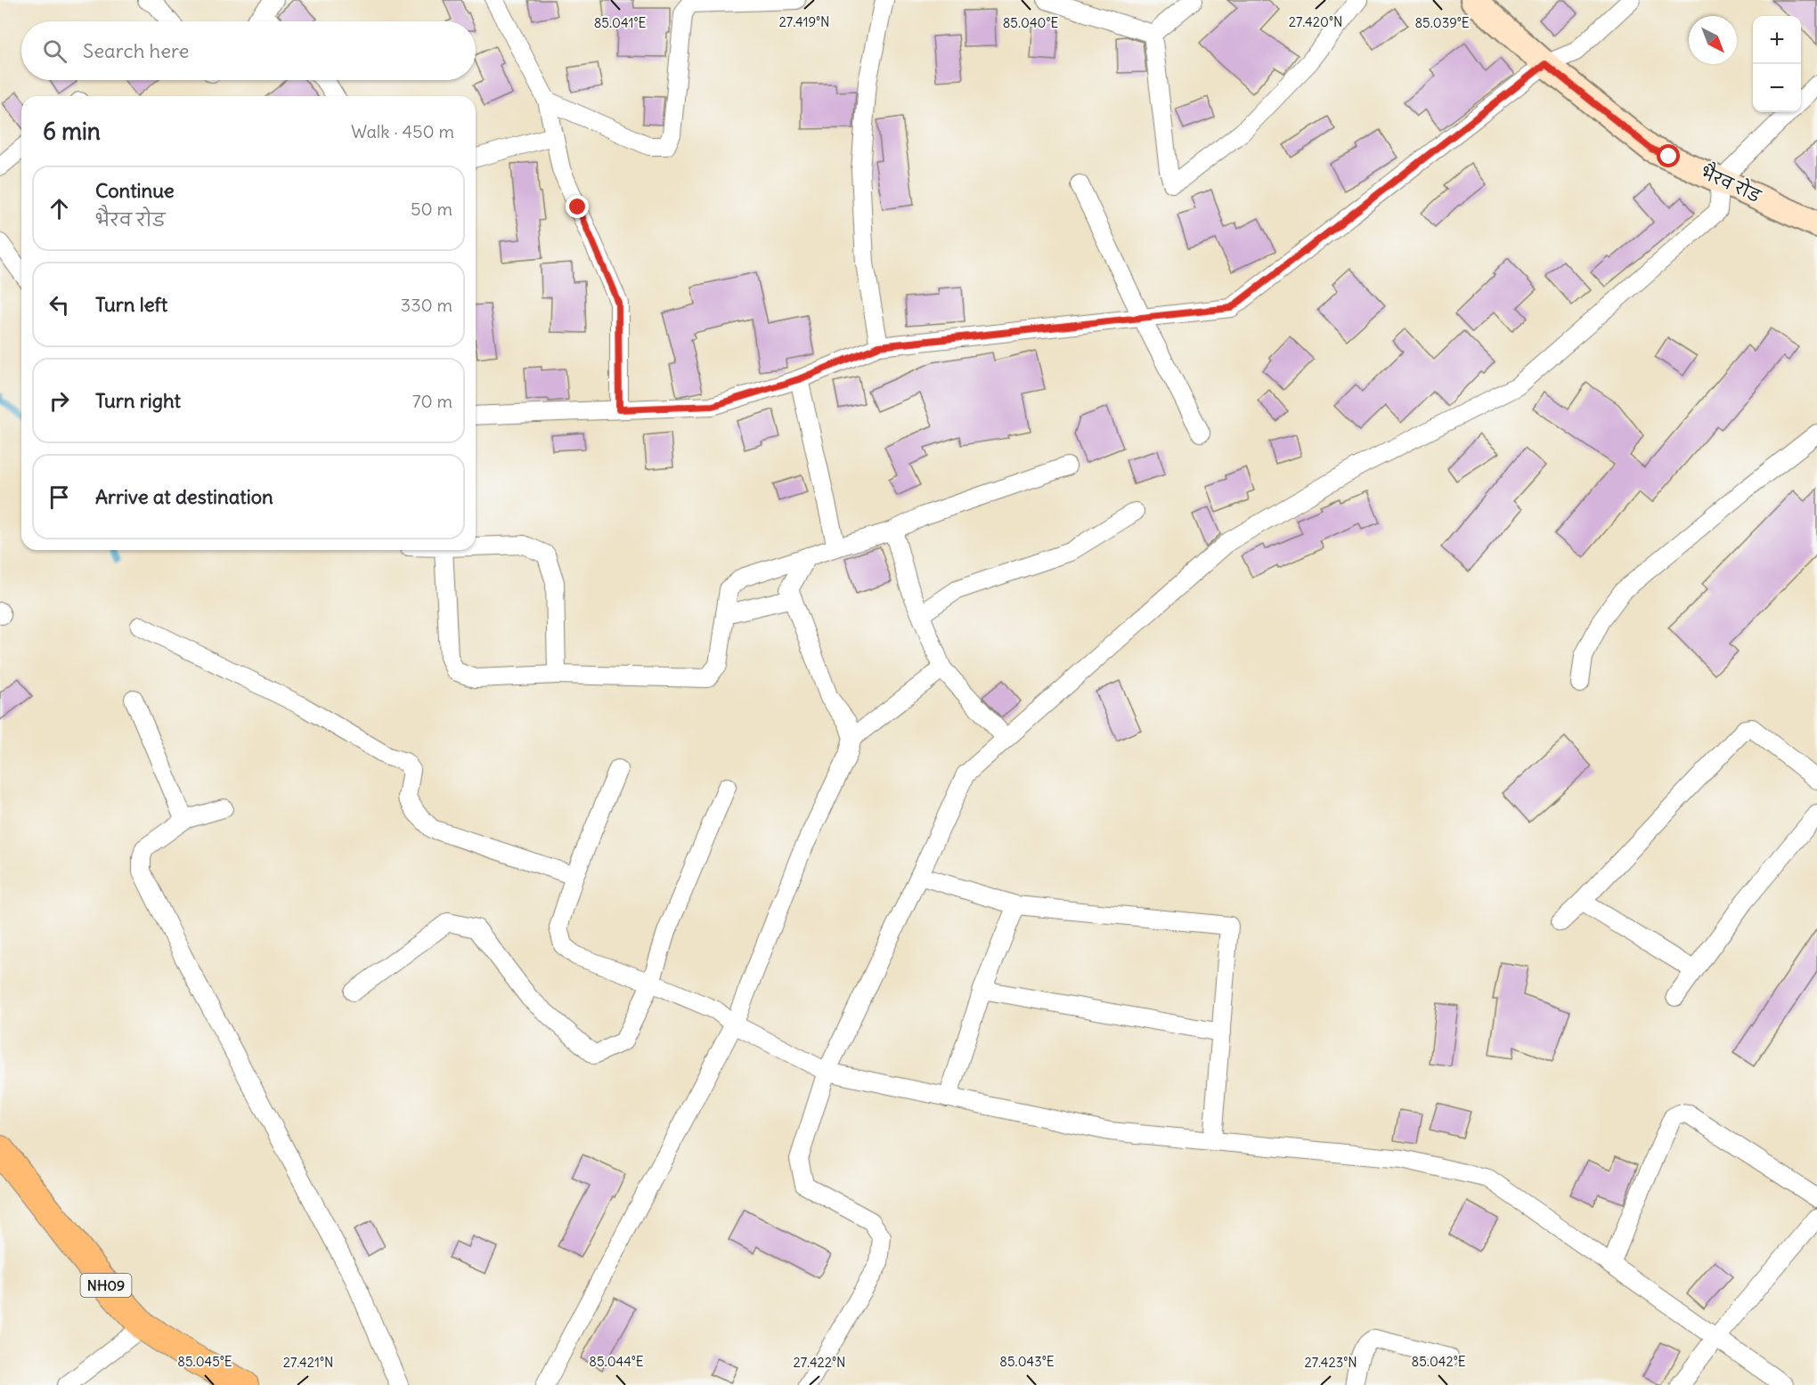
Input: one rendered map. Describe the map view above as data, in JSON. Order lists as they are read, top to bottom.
{
  "streets": {
    "main road": ["भैरव रोड", "NH09"]
  },
  "north": "bottom right",
  "page": {
    "map_buttons": ["+", "−"],
    "search": "Search here",
    "heading": ["6 min", "Walk · 450 m"],
    "list": [
      ["Continue", "भैरव रोड", "50 m"],
      ["Turn left", "330 m"],
      ["Turn right", "70 m"],
      "Arrive at destination"
    ]
  },
  "coordinates": [
    "27.419°N",
    "27.420°N",
    "85.041°E",
    "85.040°E",
    "85.039°E",
    "85.045°E",
    "85.044°E",
    "85.043°E",
    "85.042°E",
    "27.421°N",
    "27.422°N",
    "27.423°N"
  ]
}
